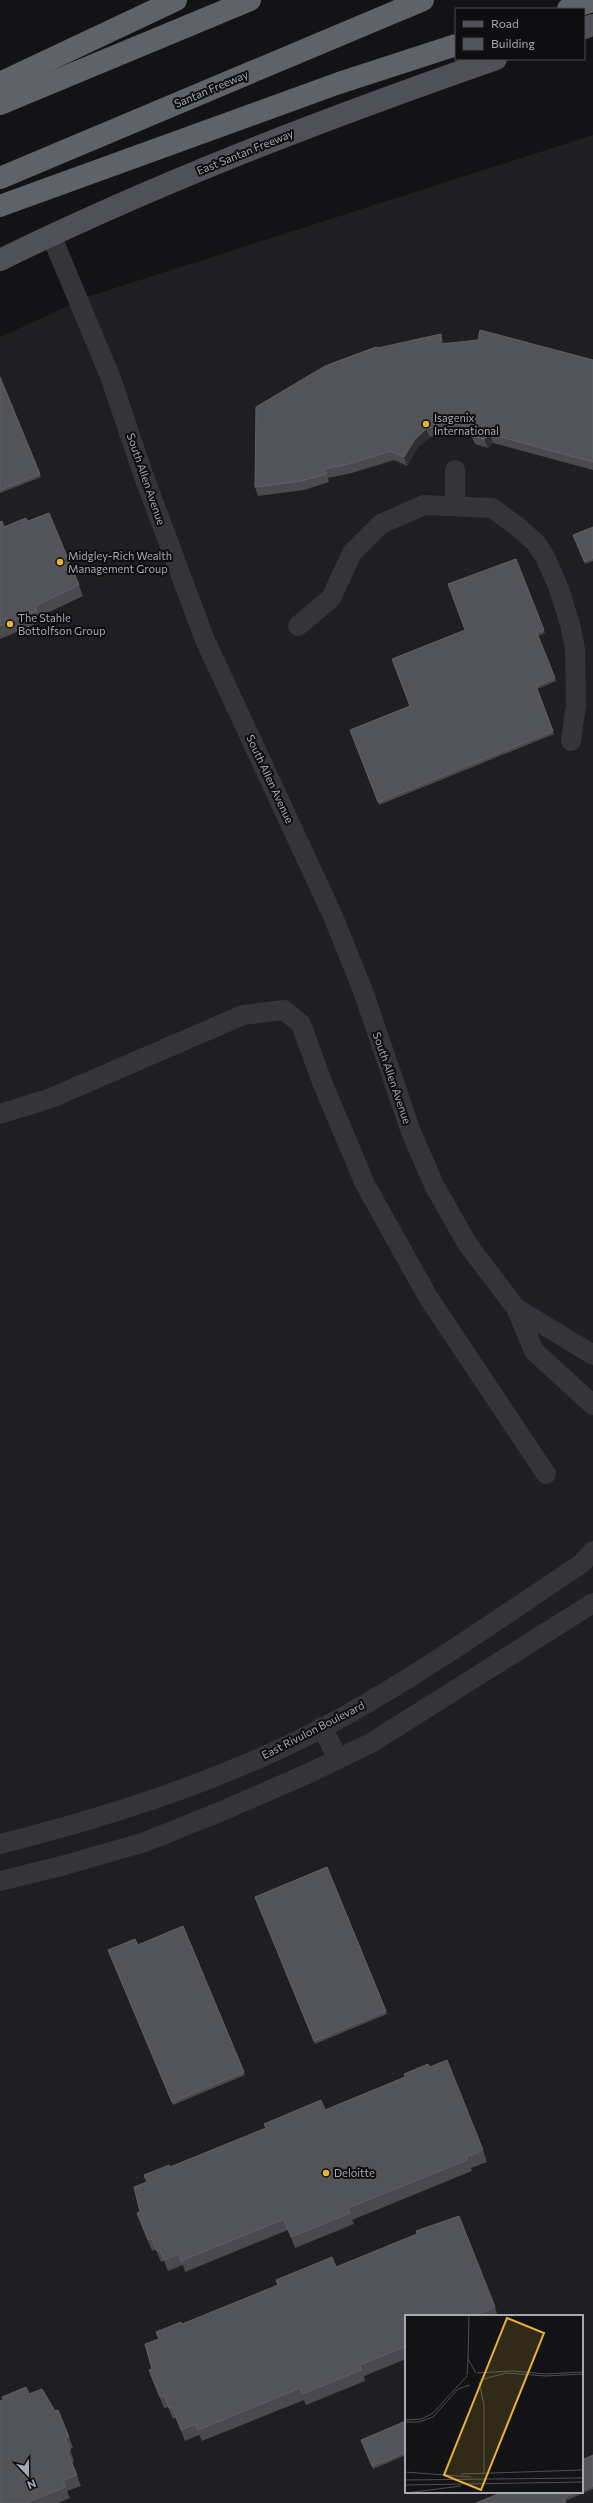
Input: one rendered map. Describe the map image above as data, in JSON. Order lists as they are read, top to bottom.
{
  "streets": {
    "highway": ["Santan Freeway"],
    "main road": ["East Santan Freeway"],
    "street": ["South Allen Avenue", "East Rivulon Boulevard"]
  },
  "crossings": [
    ["East Santan Freeway", "South Allen Avenue"]
  ],
  "places": [
    "Isagenix International",
    "Midgley-Rich Wealth Management Group",
    "The Stahle Bottolfson Group",
    "Deloitte"
  ],
  "legend": ["Road", "Building"],
  "north": "bottom"
}
